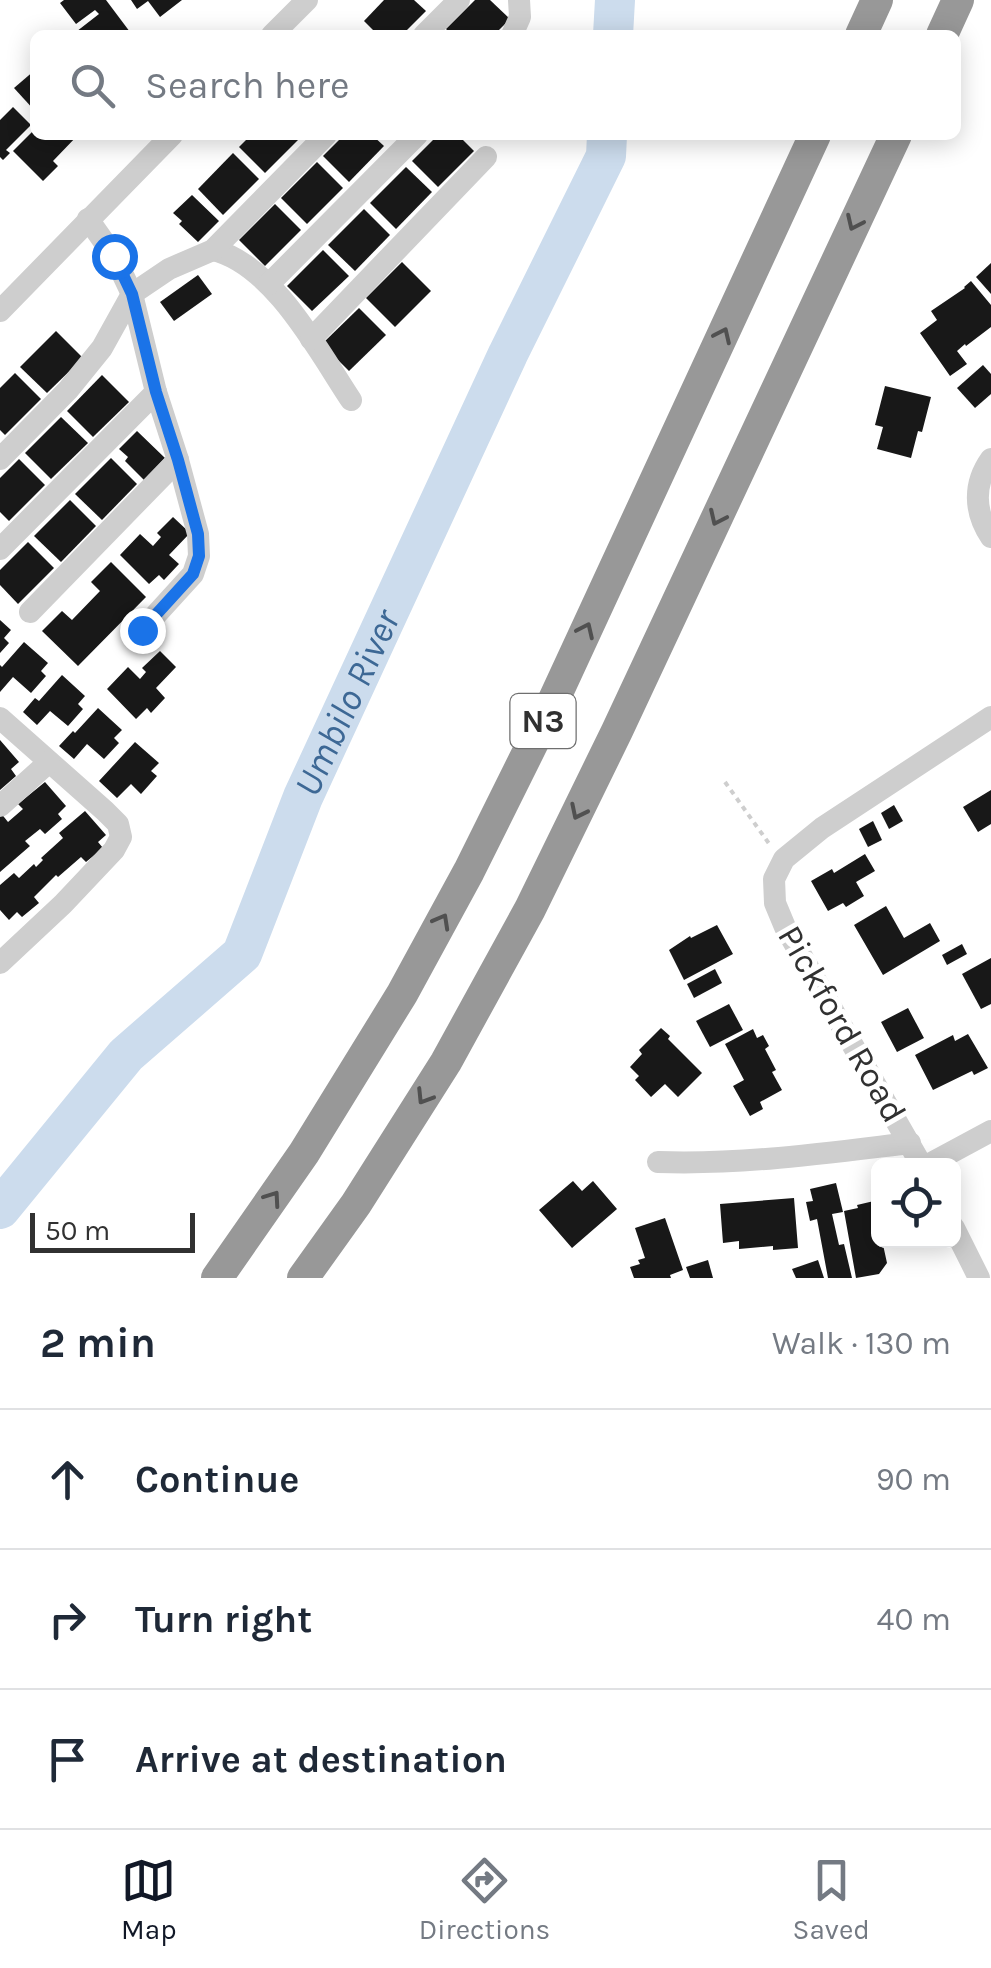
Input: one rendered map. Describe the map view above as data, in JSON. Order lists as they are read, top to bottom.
{
  "streets": {
    "highway": ["N3"],
    "street": ["Pickford Road"]
  },
  "water": ["Umbilo River"],
  "scale_bar": "50 m",
  "page": {
    "search": "Search here",
    "scale": "50 m",
    "heading": ["2 min", "Walk · 130 m"],
    "list": [
      ["Continue", "90 m"],
      ["Turn right", "40 m"],
      "Arrive at destination"
    ],
    "nav": ["Map", "Directions", "Saved"]
  }
}
